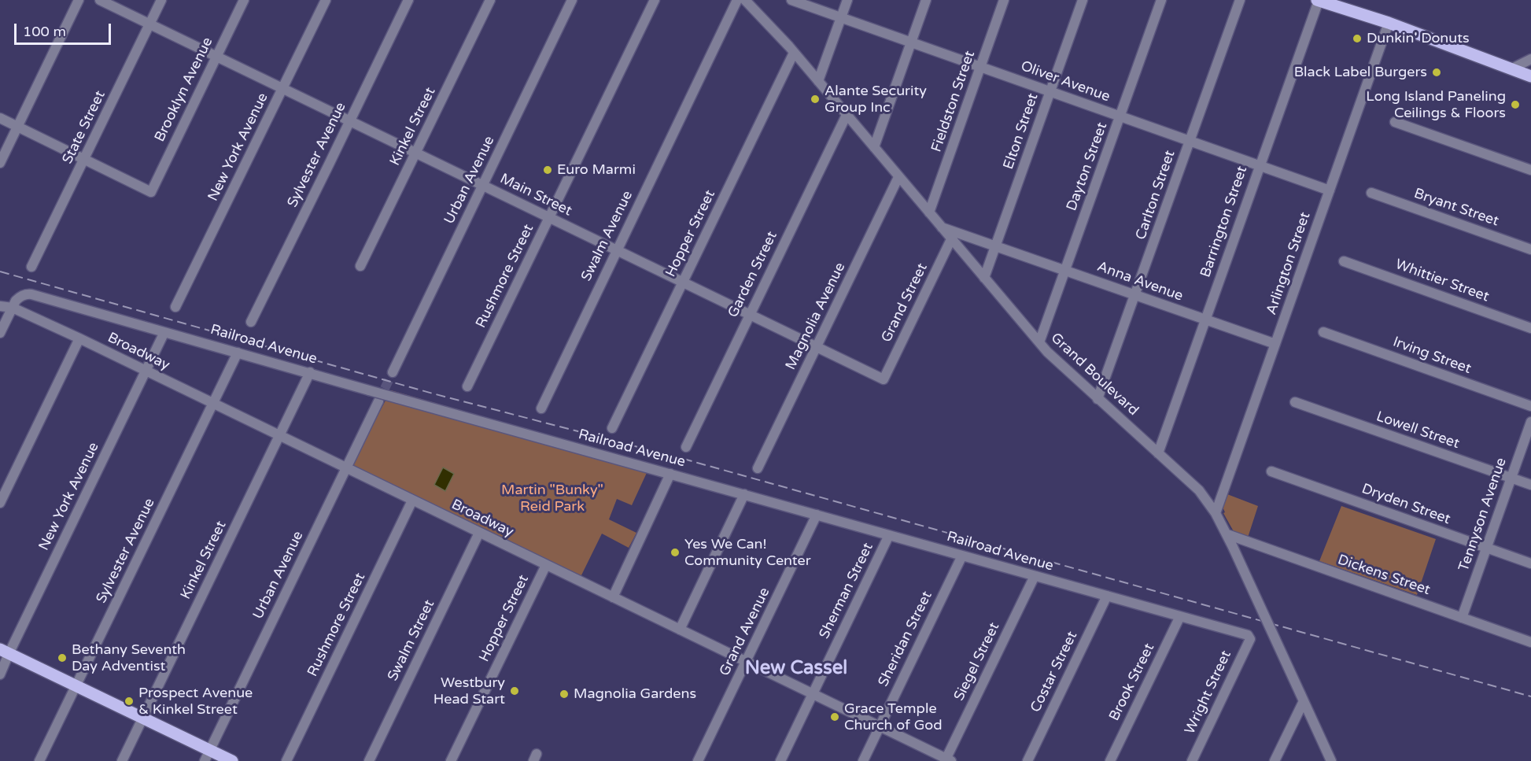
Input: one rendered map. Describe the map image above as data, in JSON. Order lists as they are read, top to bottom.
{
  "streets": {
    "street": [
      "Oliver Avenue",
      "Brooklyn Avenue",
      "Fieldston Street",
      "Kinkel Street",
      "State Street",
      "Elton Street",
      "New York Avenue",
      "Sylvester Avenue",
      "Dayton Street",
      "Urban Avenue",
      "Main Street",
      "Carlton Street",
      "Bryant Street",
      "Barrington Street",
      "Hopper Street",
      "Swalm Avenue",
      "Arlington Street",
      "Garden Street",
      "Rushmore Street",
      "Whittier Street",
      "Anna Avenue",
      "Grand Street",
      "Magnolia Avenue",
      "Railroad Avenue",
      "Broadway",
      "Irving Street",
      "Grand Boulevard",
      "Lowell Street",
      "Dryden Street",
      "Tennyson Avenue",
      "Dickens Street",
      "Sherman Street",
      "Grand Avenue",
      "Sheridan Street",
      "Swalm Street",
      "Siegel Street",
      "Costar Street",
      "Brook Street",
      "Wright Street"
    ]
  },
  "crossings": [
    ["Oliver Avenue", "Fieldston Street"],
    ["Oliver Avenue", "Elton Street"],
    ["Oliver Avenue", "Dayton Street"],
    ["Oliver Avenue", "Carlton Street"],
    ["Oliver Avenue", "Barrington Street"],
    ["Oliver Avenue", "Arlington Street"],
    ["Brooklyn Avenue", "State Street"],
    ["Brooklyn Avenue", "Main Street"],
    ["Fieldston Street", "Grand Boulevard"],
    ["Kinkel Street", "Main Street"],
    ["Kinkel Street", "Railroad Avenue"],
    ["Kinkel Street", "Broadway"],
    ["State Street", "Main Street"],
    ["Elton Street", "Anna Avenue"],
    ["New York Avenue", "Main Street"],
    ["New York Avenue", "Railroad Avenue"],
    ["New York Avenue", "Broadway"],
    ["Sylvester Avenue", "Main Street"],
    ["Sylvester Avenue", "Railroad Avenue"],
    ["Sylvester Avenue", "Broadway"],
    ["Dayton Street", "Anna Avenue"],
    ["Dayton Street", "Grand Boulevard"],
    ["Urban Avenue", "Main Street"],
    ["Urban Avenue", "Broadway"],
    ["Main Street", "Hopper Street"],
    ["Main Street", "Swalm Avenue"],
    ["Main Street", "Garden Street"],
    ["Main Street", "Rushmore Street"],
    ["Main Street", "Grand Street"],
    ["Main Street", "Magnolia Avenue"],
    ["Carlton Street", "Anna Avenue"],
    ["Carlton Street", "Grand Boulevard"],
    ["Barrington Street", "Anna Avenue"],
    ["Barrington Street", "Grand Boulevard"],
    ["Hopper Street", "Broadway"],
    ["Hopper Street", "Grand Boulevard"],
    ["Arlington Street", "Anna Avenue"],
    ["Arlington Street", "Grand Boulevard"],
    ["Garden Street", "Grand Boulevard"],
    ["Rushmore Street", "Broadway"],
    ["Anna Avenue", "Grand Boulevard"],
    ["Grand Street", "Grand Boulevard"],
    ["Magnolia Avenue", "Grand Boulevard"],
    ["Railroad Avenue", "Broadway"],
    ["Railroad Avenue", "Sherman Street"],
    ["Railroad Avenue", "Grand Avenue"],
    ["Railroad Avenue", "Sheridan Street"],
    ["Railroad Avenue", "Siegel Street"],
    ["Railroad Avenue", "Costar Street"],
    ["Railroad Avenue", "Brook Street"],
    ["Railroad Avenue", "Wright Street"],
    ["Broadway", "Sherman Street"],
    ["Broadway", "Grand Avenue"],
    ["Broadway", "Sheridan Street"],
    ["Broadway", "Swalm Street"],
    ["Broadway", "Siegel Street"],
    ["Grand Boulevard", "Dickens Street"],
    ["Lowell Street", "Tennyson Avenue"],
    ["Dryden Street", "Tennyson Avenue"],
    ["Tennyson Avenue", "Dickens Street"]
  ],
  "districts": ["New Cassel"],
  "parks": ["Martin \"Bunky\" Reid Park"],
  "places": [
    "Dunkin' Donuts",
    "Black Label Burgers",
    "Alante Security Group Inc",
    "Long Island Paneling Ceilings & Floors",
    "Euro Marmi",
    "Yes We Can! Community Center",
    "Bethany Seventh Day Adventist",
    "Westbury Head Start",
    "Magnolia Gardens",
    "Prospect Avenue & Kinkel Street",
    "Grace Temple Church of God"
  ],
  "scale_bar": "100 m"
}
